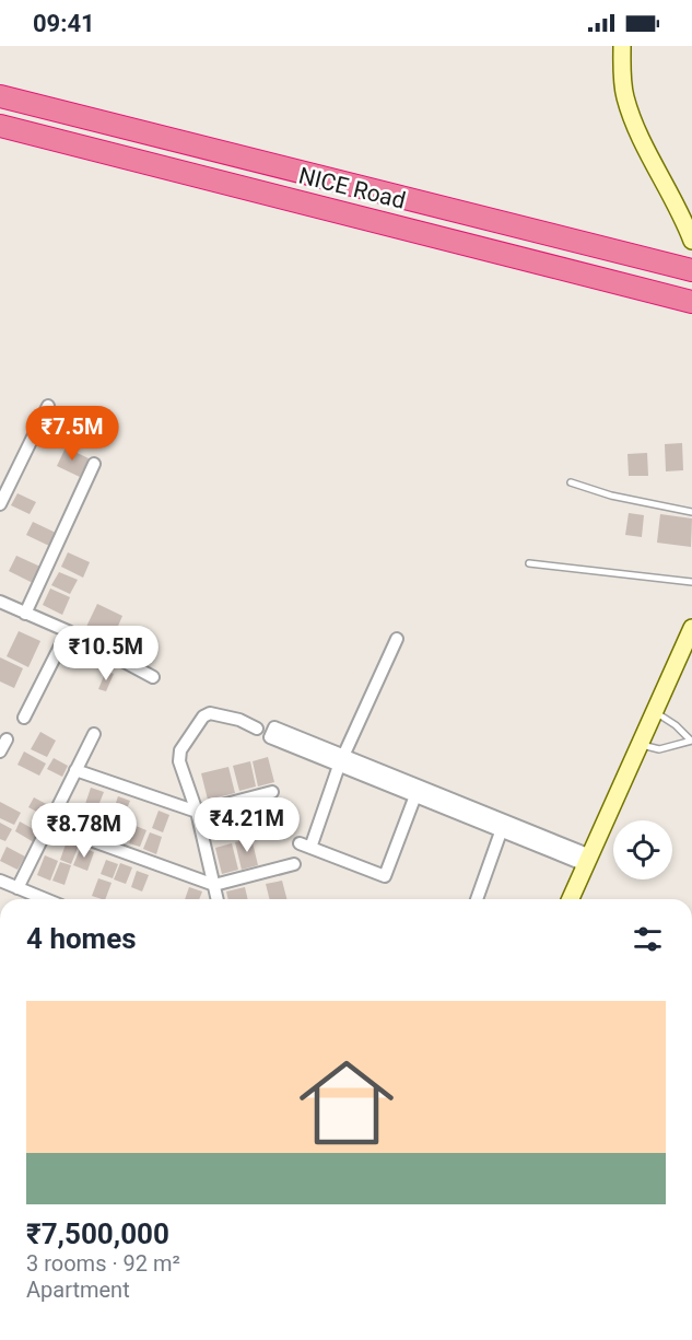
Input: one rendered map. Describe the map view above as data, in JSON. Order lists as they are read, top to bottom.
{
  "streets": {
    "highway": ["NICE Road"]
  },
  "page": {
    "status": "09:41",
    "price": [
      "₹7.5M",
      "₹10.5M",
      "₹4.21M",
      "₹8.78M"
    ],
    "heading": "4 homes",
    "list": [
      {
        "name": "₹7,500,000",
        "note": "3 rooms · 92 m² · Apartment"
      }
    ]
  }
}
